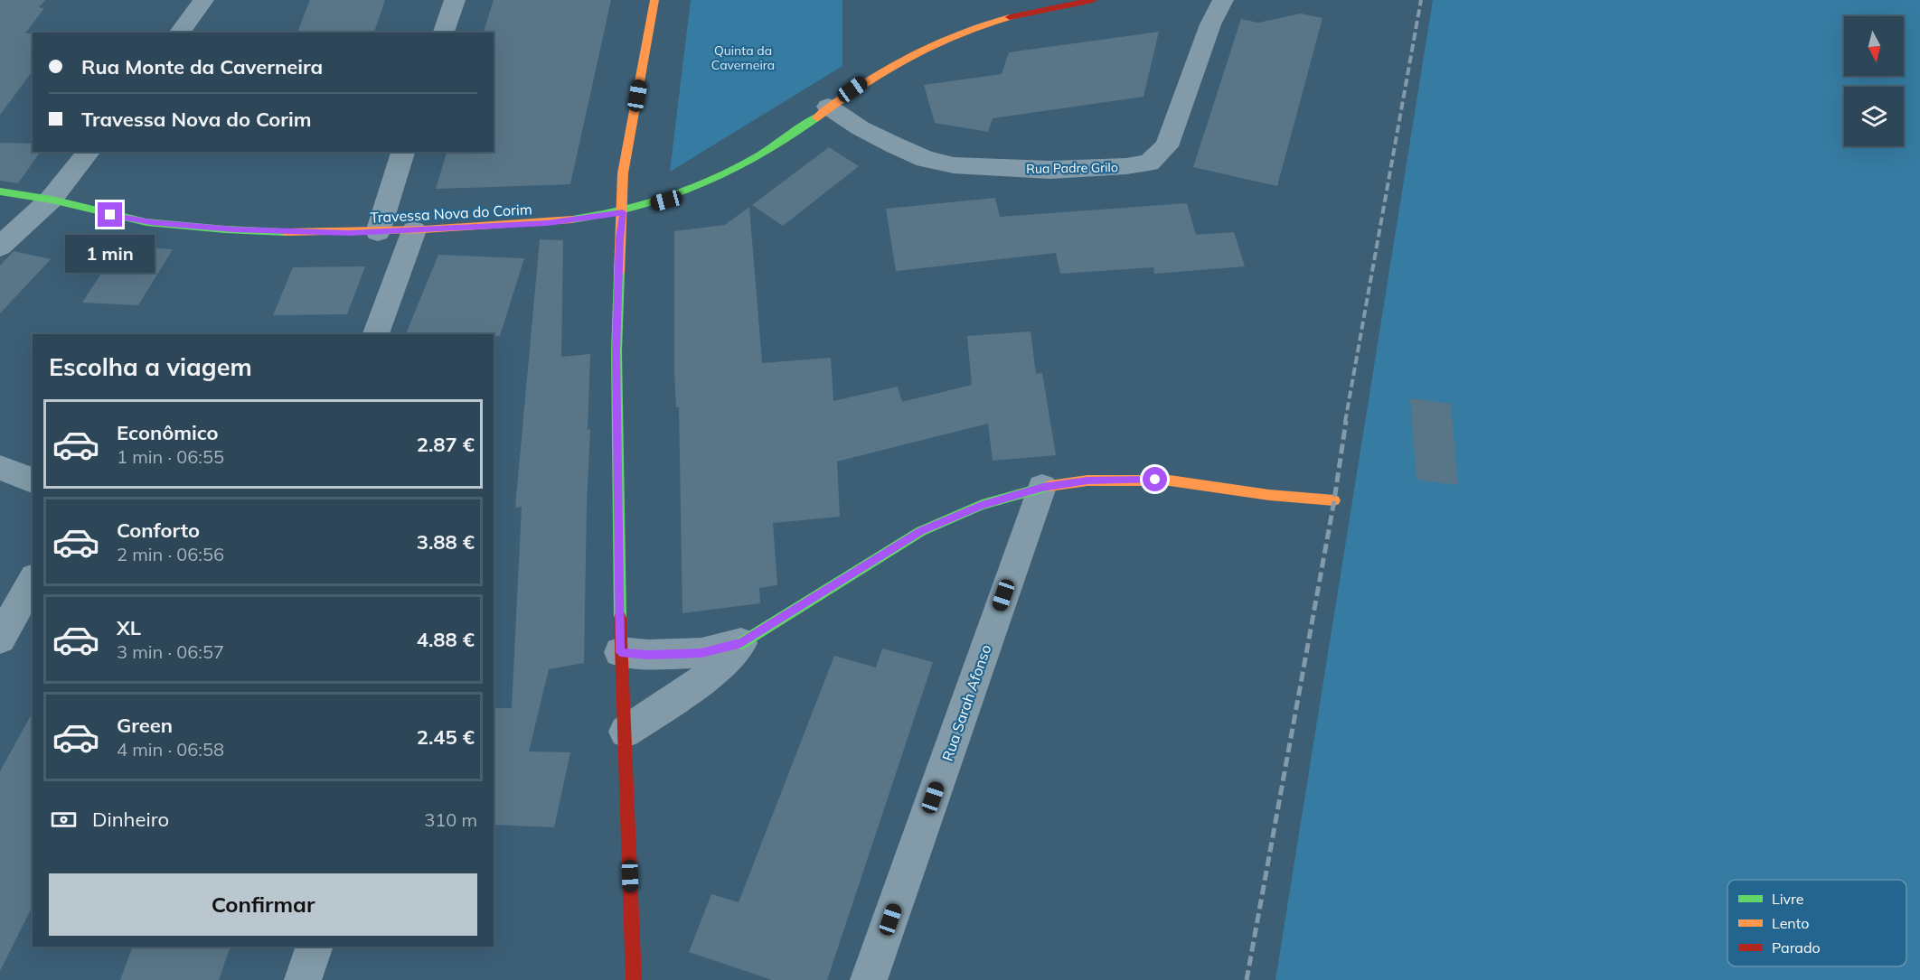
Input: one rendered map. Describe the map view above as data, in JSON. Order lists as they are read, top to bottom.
{
  "streets": {
    "street": ["Rua Padre Grilo", "Travessa Nova do Corim", "Rua Sarah Afonso"]
  },
  "crossings": [
    ["Rua Padre Grilo", "Travessa Nova do Corim"]
  ],
  "parks": ["Quinta da Caverneira"],
  "legend": ["Livre", "Lento", "Parado"],
  "north": "bottom",
  "page": {
    "banner": ["Rua Monte da Caverneira", "Travessa Nova do Corim"],
    "bubble": "1 min",
    "heading": "Escolha a viagem",
    "list": [
      {
        "name": "Econômico",
        "note": "1 min · 06:55",
        "value": "2.87 €"
      },
      {
        "name": "Conforto",
        "note": "2 min · 06:56",
        "value": "3.88 €"
      },
      {
        "name": "XL",
        "note": "3 min · 06:57",
        "value": "4.88 €"
      },
      {
        "name": "Green",
        "note": "4 min · 06:58",
        "value": "2.45 €"
      }
    ],
    "pay": ["Dinheiro", "310 m"],
    "buttons": "Confirmar"
  }
}
